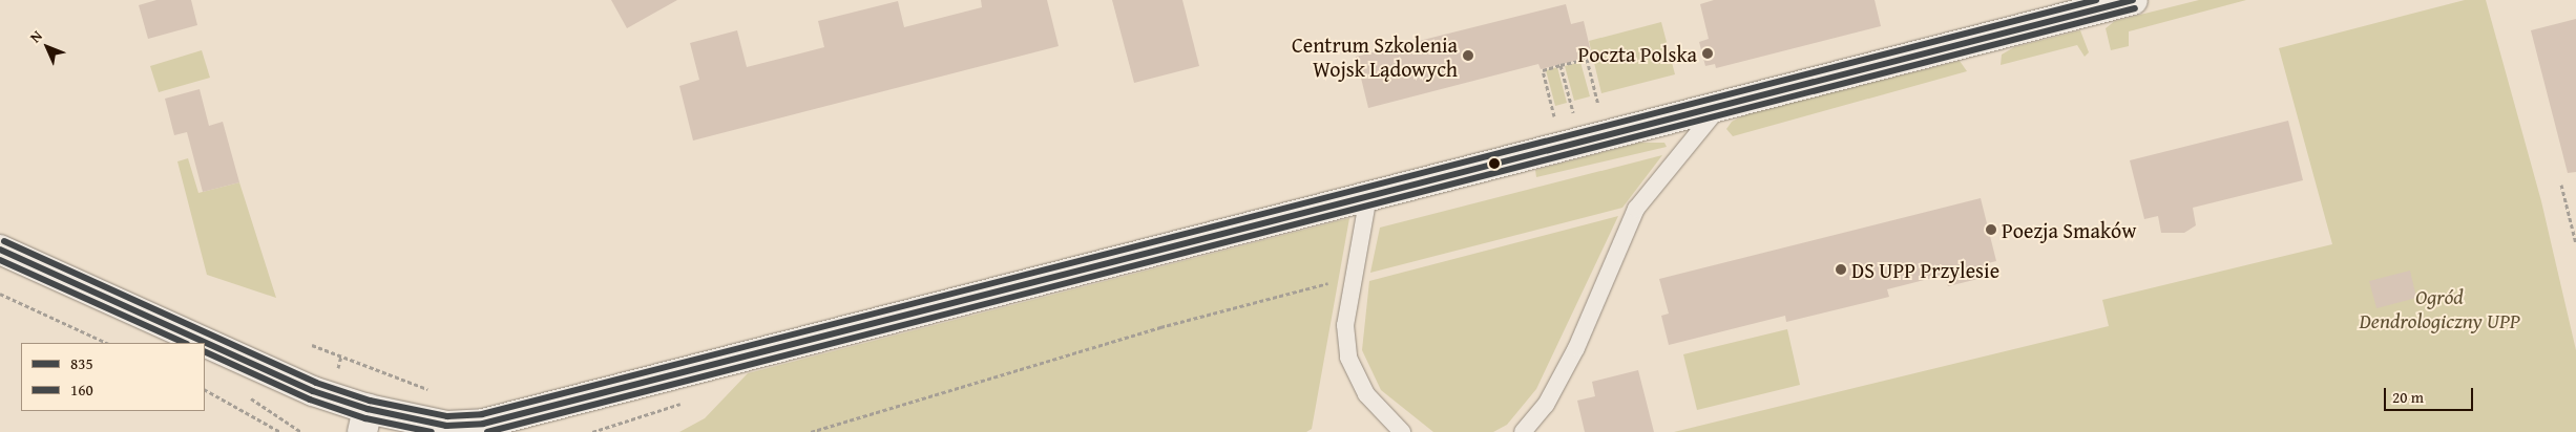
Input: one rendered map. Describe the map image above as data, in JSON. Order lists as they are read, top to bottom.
{
  "parks": ["Ogród Dendrologiczny UPP"],
  "places": [
    "Poczta Polska",
    "Centrum Szkolenia Wojsk Lądowych",
    "Poezja Smaków",
    "DS UPP Przylesie"
  ],
  "lines": ["transit line 835", "transit line 160"],
  "legend": ["835", "160"],
  "scale_bar": "20 m",
  "north": "top left"
}
